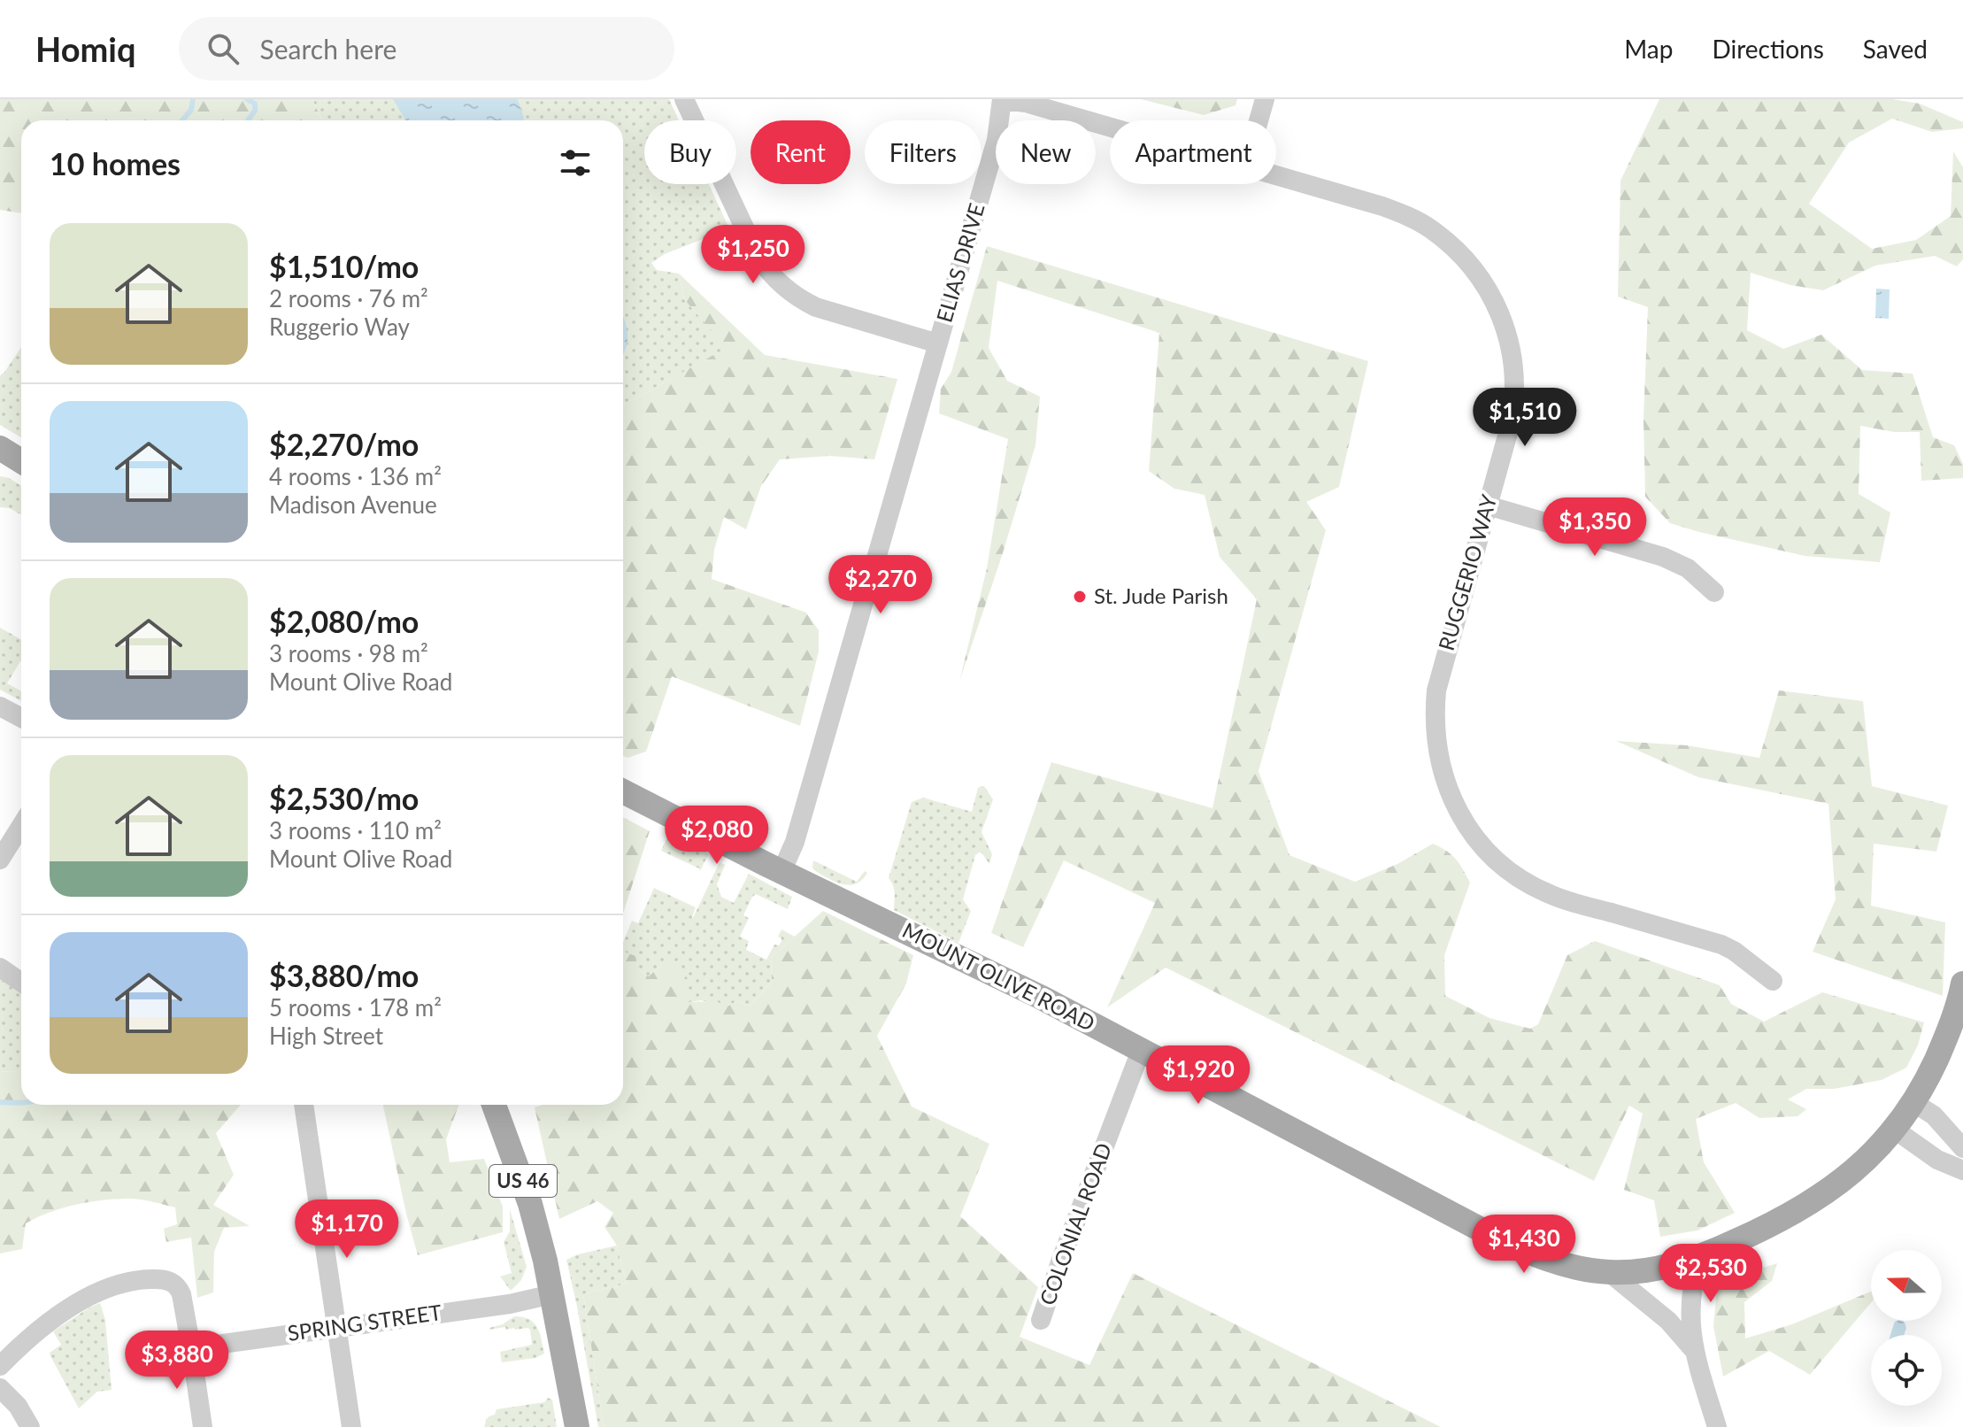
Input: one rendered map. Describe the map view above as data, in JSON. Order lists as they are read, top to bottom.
{
  "streets": {
    "main road": ["MOUNT OLIVE ROAD", "US 46"],
    "street": [
      "ELIAS DRIVE",
      "RUGGERIO WAY",
      "COLONIAL ROAD",
      "SPRING STREET"
    ]
  },
  "crossings": [
    ["ELIAS DRIVE", "RUGGERIO WAY"],
    ["ELIAS DRIVE", "MOUNT OLIVE ROAD"],
    ["MOUNT OLIVE ROAD", "COLONIAL ROAD"],
    ["US 46", "SPRING STREET"]
  ],
  "places": ["St. Jude Parish"],
  "north": "left",
  "page": {
    "header": "Homiq",
    "search": "Search here",
    "nav": ["Map", "Directions", "Saved"],
    "chip": [
      "Buy",
      "Rent",
      "Filters",
      "New",
      "Apartment"
    ],
    "heading": "10 homes",
    "list": [
      {
        "name": "$1,510/mo",
        "note": "2 rooms · 76 m² · Ruggerio Way"
      },
      {
        "name": "$2,270/mo",
        "note": "4 rooms · 136 m² · Madison Avenue"
      },
      {
        "name": "$2,080/mo",
        "note": "3 rooms · 98 m² · Mount Olive Road"
      },
      {
        "name": "$2,530/mo",
        "note": "3 rooms · 110 m² · Mount Olive Road"
      },
      {
        "name": "$3,880/mo",
        "note": "5 rooms · 178 m² · High Street"
      }
    ],
    "price": [
      "$1,250",
      "$1,510",
      "$1,350",
      "$2,270",
      "$2,080",
      "$1,920",
      "$1,170",
      "$1,430",
      "$2,530",
      "$3,880"
    ]
  }
}
